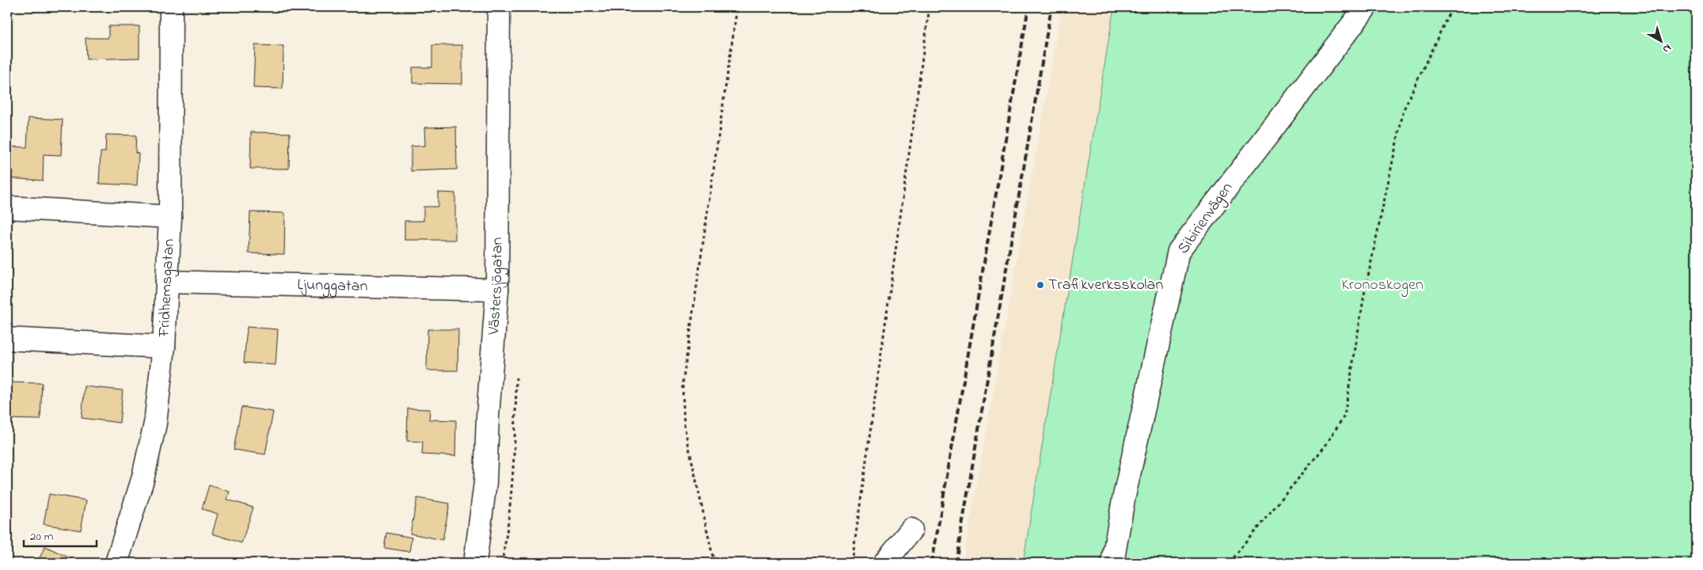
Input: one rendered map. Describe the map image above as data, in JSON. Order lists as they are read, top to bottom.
{
  "streets": {
    "street": [
      "Sibirienvägen",
      "Ljunggatan",
      "Västersjögatan",
      "Fridhemsgatan"
    ]
  },
  "crossings": [
    ["Ljunggatan", "Västersjögatan"],
    ["Ljunggatan", "Fridhemsgatan"]
  ],
  "parks": ["Kronoskogen"],
  "places": ["Trafikverksskolan"],
  "scale_bar": "20 m",
  "north": "bottom right"
}
